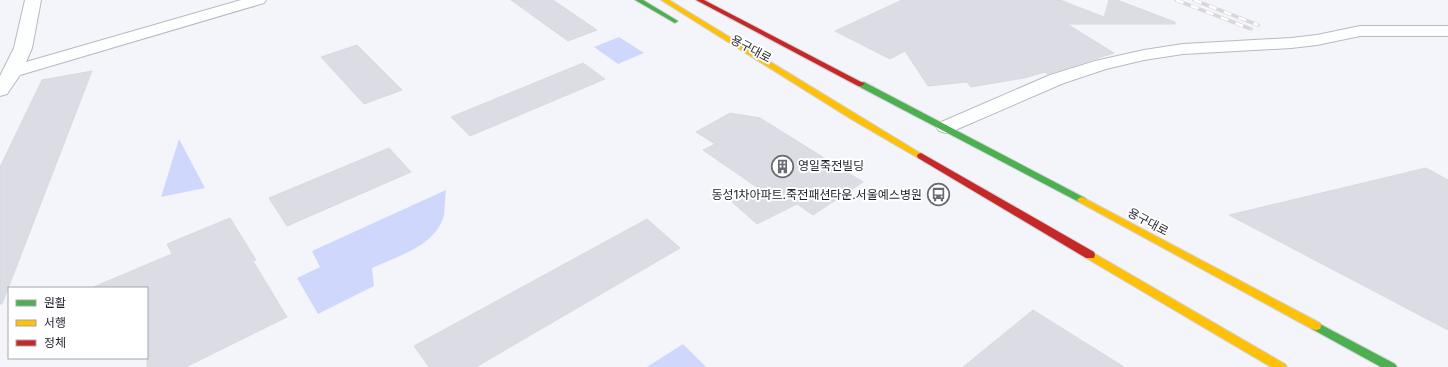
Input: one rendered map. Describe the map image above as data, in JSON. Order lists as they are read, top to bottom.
{
  "streets": {
    "main road": ["용구대로"]
  },
  "places": {
    "building": ["영일죽전빌딩"],
    "bus stop": ["동성1차아파트.죽전패션타운.서울예스병원"]
  },
  "legend": ["원활", "서행", "정체"]
}
